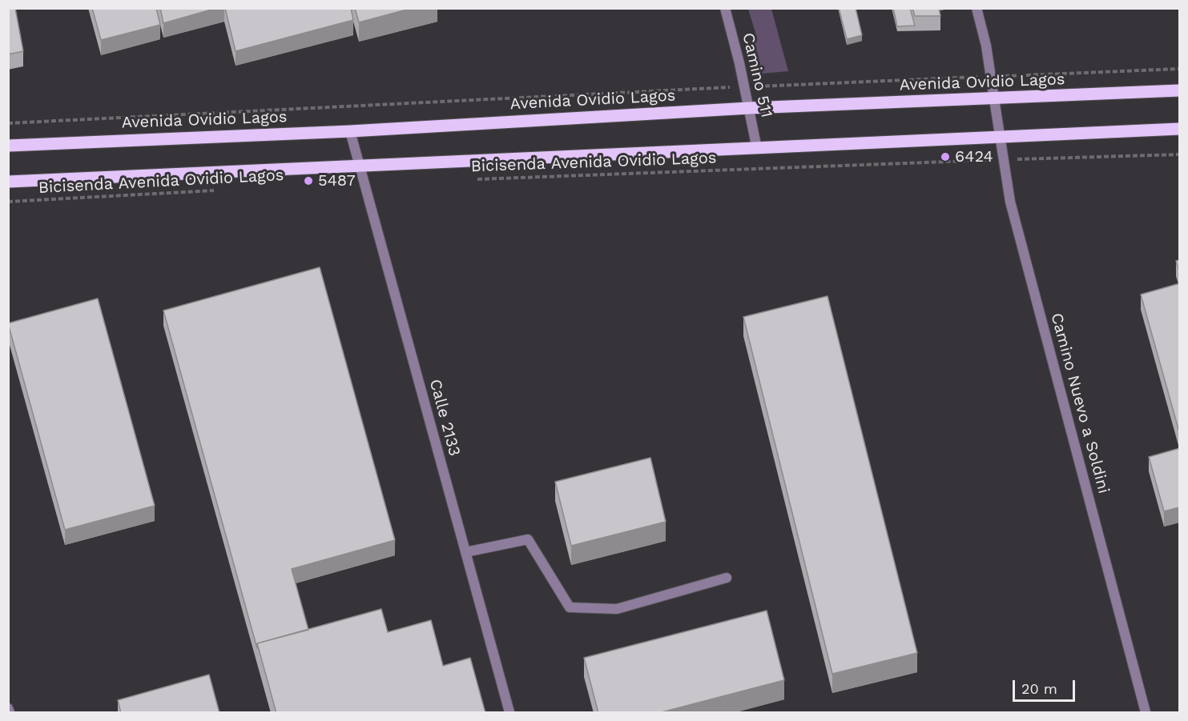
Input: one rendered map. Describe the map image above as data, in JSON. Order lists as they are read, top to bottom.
{
  "streets": {
    "main road": ["Avenida Ovidio Lagos"],
    "street": ["Camino 511", "Camino Nuevo a Soldini", "Calle 2133"],
    "path": ["Bicisenda Avenida Ovidio Lagos"]
  },
  "crossings": [
    ["Camino 511", "Avenida Ovidio Lagos"],
    ["Avenida Ovidio Lagos", "Camino Nuevo a Soldini"],
    ["Avenida Ovidio Lagos", "Calle 2133"],
    ["Bicisenda Avenida Ovidio Lagos", "Camino Nuevo a Soldini"]
  ],
  "places": ["6424", "5487"],
  "scale_bar": "20 m"
}
